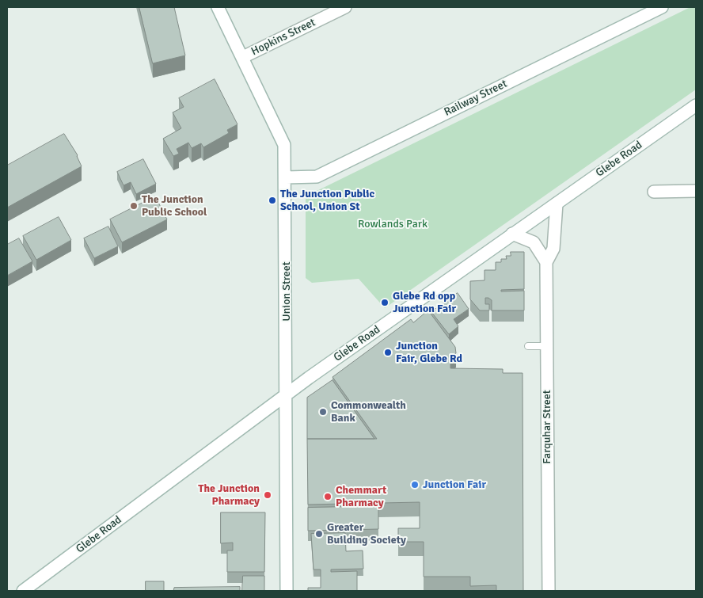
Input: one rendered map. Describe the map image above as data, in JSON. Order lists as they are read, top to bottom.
{
  "streets": {
    "street": [
      "Hopkins Street",
      "Railway Street",
      "Glebe Road",
      "Union Street",
      "Farquhar Street"
    ]
  },
  "crossings": [
    ["Hopkins Street", "Union Street"],
    ["Railway Street", "Union Street"],
    ["Glebe Road", "Union Street"],
    ["Glebe Road", "Farquhar Street"]
  ],
  "parks": ["Rowlands Park"],
  "places": [
    "The Junction Public School, Union St",
    "The Junction Public School",
    "Glebe Rd opp Junction Fair",
    "Junction Fair, Glebe Rd",
    "Commonwealth Bank",
    "Junction Fair",
    "The Junction Pharmacy",
    "Chemmart Pharmacy",
    "Greater Building Society"
  ]
}
